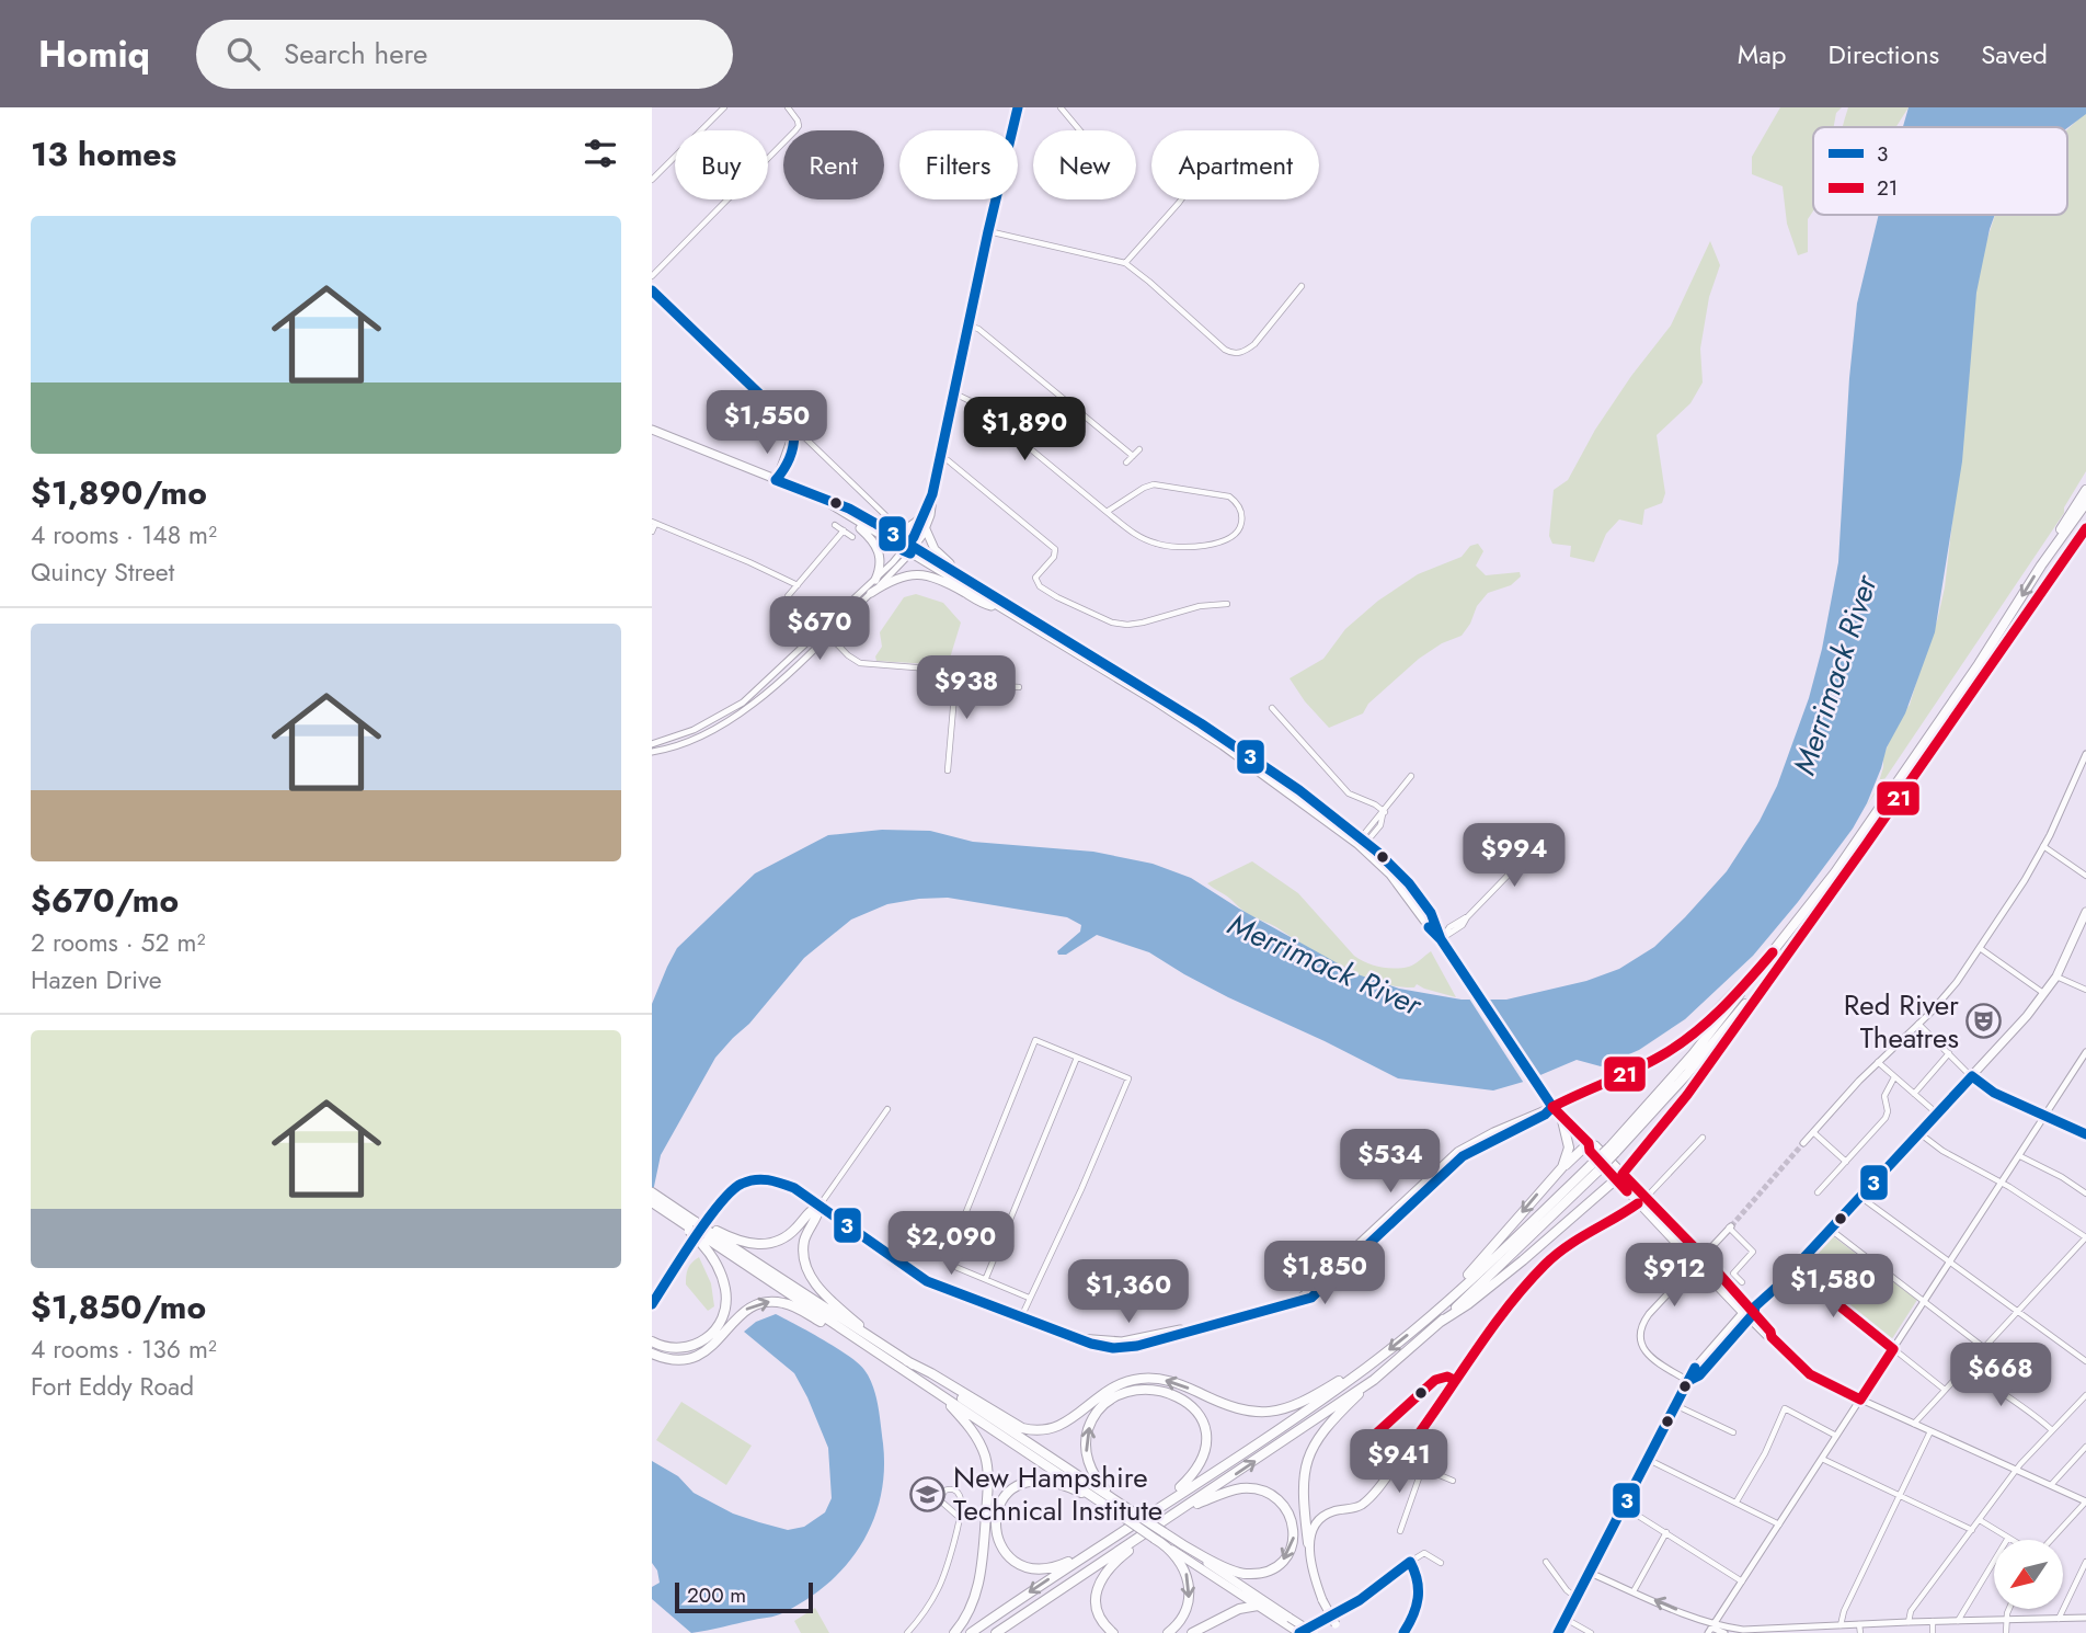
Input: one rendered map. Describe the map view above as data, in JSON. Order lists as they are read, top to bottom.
{
  "water": ["Merrimack River"],
  "places": {
    "theatre": ["Red River Theatres"],
    "school or university": ["New Hampshire Technical Institute"]
  },
  "lines": ["transit line 3", "transit line 21"],
  "legend": ["3", "21"],
  "scale_bar": "200 m",
  "north": "bottom left",
  "page": {
    "header": "Homiq",
    "search": "Search here",
    "nav": ["Map", "Directions", "Saved"],
    "heading": "13 homes",
    "chip": [
      "Buy",
      "Rent",
      "Filters",
      "New",
      "Apartment"
    ],
    "list": [
      {
        "name": "$1,890/mo",
        "note": "4 rooms · 148 m² · Quincy Street"
      },
      {
        "name": "$670/mo",
        "note": "2 rooms · 52 m² · Hazen Drive"
      },
      {
        "name": "$1,850/mo",
        "note": "4 rooms · 136 m² · Fort Eddy Road"
      }
    ],
    "price": [
      "$1,550",
      "$1,890",
      "$670",
      "$938",
      "$994",
      "$534",
      "$2,090",
      "$1,850",
      "$912",
      "$1,580",
      "$1,360",
      "$668",
      "$941"
    ],
    "scale": "200 m"
  }
}
